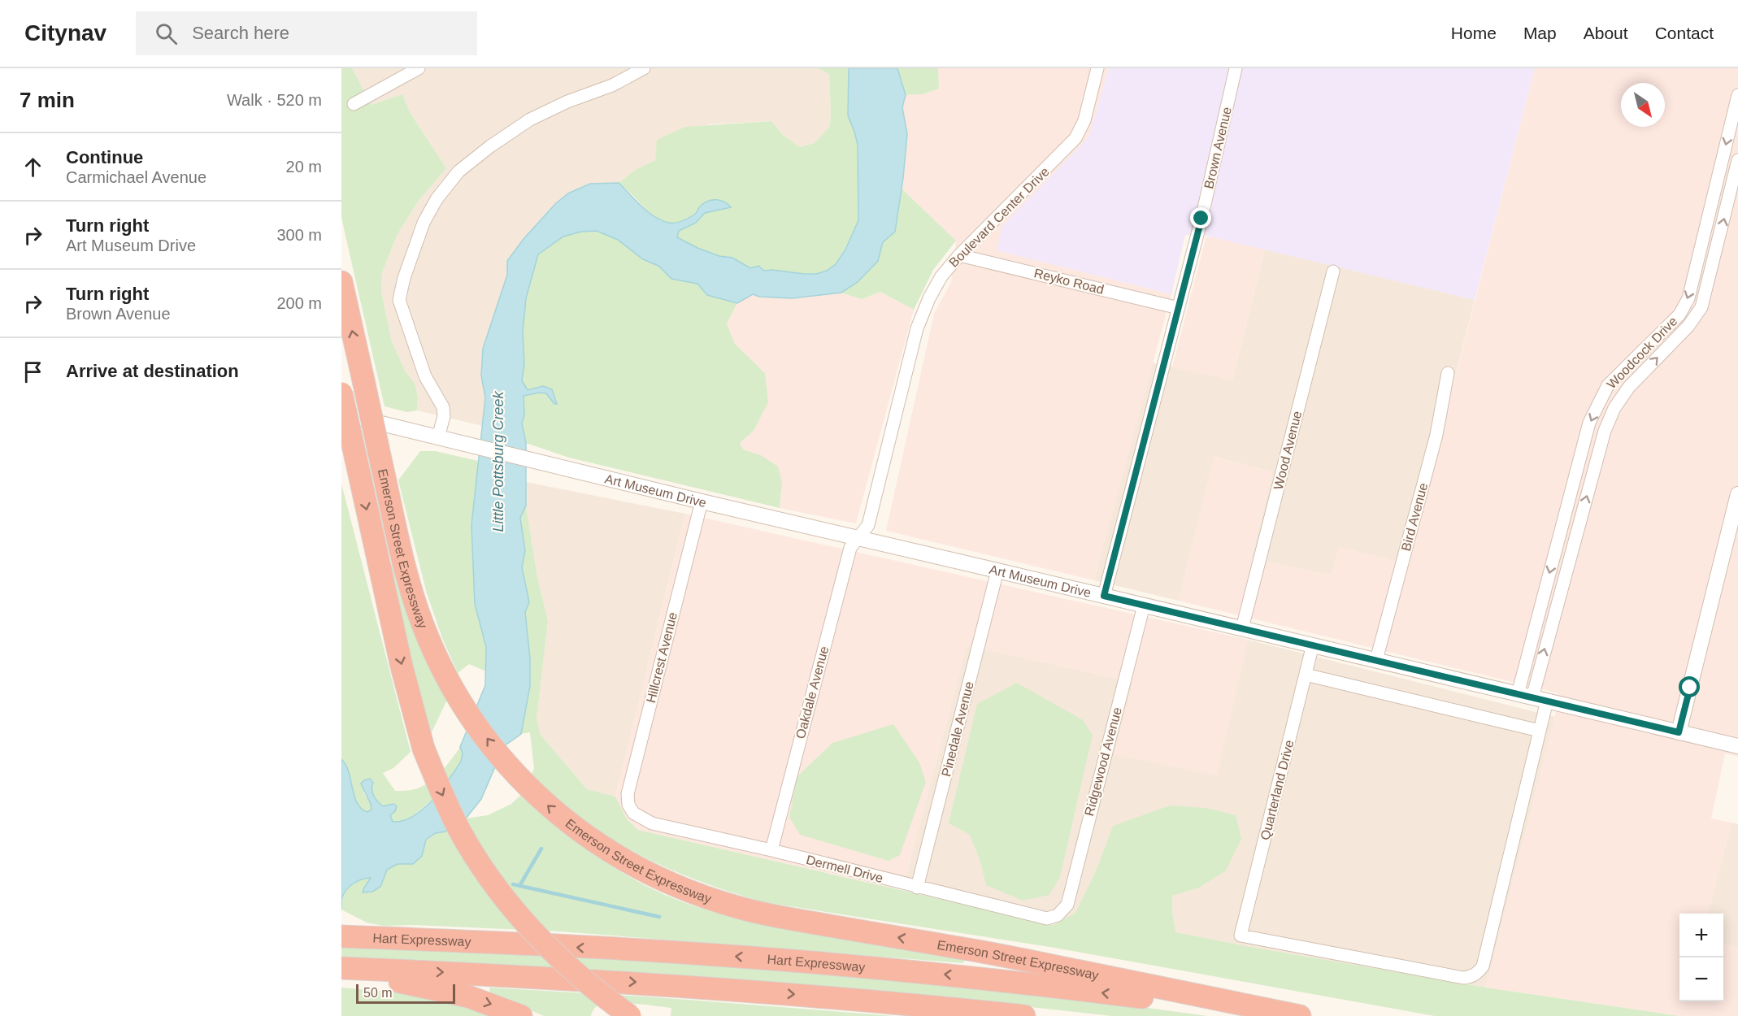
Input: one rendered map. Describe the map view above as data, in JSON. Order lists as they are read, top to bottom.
{
  "streets": {
    "highway": ["Emerson Street Expressway", "Hart Expressway"],
    "street": [
      "Brown Avenue",
      "Boulevard Center Drive",
      "Reyko Road",
      "Woodcock Drive",
      "Wood Avenue",
      "Art Museum Drive",
      "Bird Avenue",
      "Hillcrest Avenue",
      "Oakdale Avenue",
      "Pinedale Avenue",
      "Ridgewood Avenue",
      "Quarterland Drive",
      "Dermell Drive"
    ]
  },
  "crossings": [
    ["Brown Avenue", "Reyko Road"],
    ["Brown Avenue", "Art Museum Drive"],
    ["Boulevard Center Drive", "Reyko Road"],
    ["Boulevard Center Drive", "Art Museum Drive"],
    ["Boulevard Center Drive", "Oakdale Avenue"],
    ["Woodcock Drive", "Art Museum Drive"],
    ["Wood Avenue", "Art Museum Drive"],
    ["Art Museum Drive", "Bird Avenue"],
    ["Art Museum Drive", "Hillcrest Avenue"],
    ["Art Museum Drive", "Oakdale Avenue"],
    ["Art Museum Drive", "Pinedale Avenue"],
    ["Art Museum Drive", "Ridgewood Avenue"],
    ["Art Museum Drive", "Quarterland Drive"],
    ["Hillcrest Avenue", "Dermell Drive"],
    ["Oakdale Avenue", "Dermell Drive"],
    ["Pinedale Avenue", "Dermell Drive"],
    ["Ridgewood Avenue", "Dermell Drive"]
  ],
  "water": ["Little Pottsburg Creek"],
  "scale_bar": "50 m",
  "north": "bottom right",
  "page": {
    "header": "Citynav",
    "search": "Search here",
    "nav": [
      "Home",
      "Map",
      "About",
      "Contact"
    ],
    "heading": ["7 min", "Walk · 520 m"],
    "list": [
      ["Continue", "Carmichael Avenue", "20 m"],
      ["Turn right", "Art Museum Drive", "300 m"],
      ["Turn right", "Brown Avenue", "200 m"],
      "Arrive at destination"
    ],
    "map_buttons": ["+", "−"],
    "scale": "50 m"
  }
}
